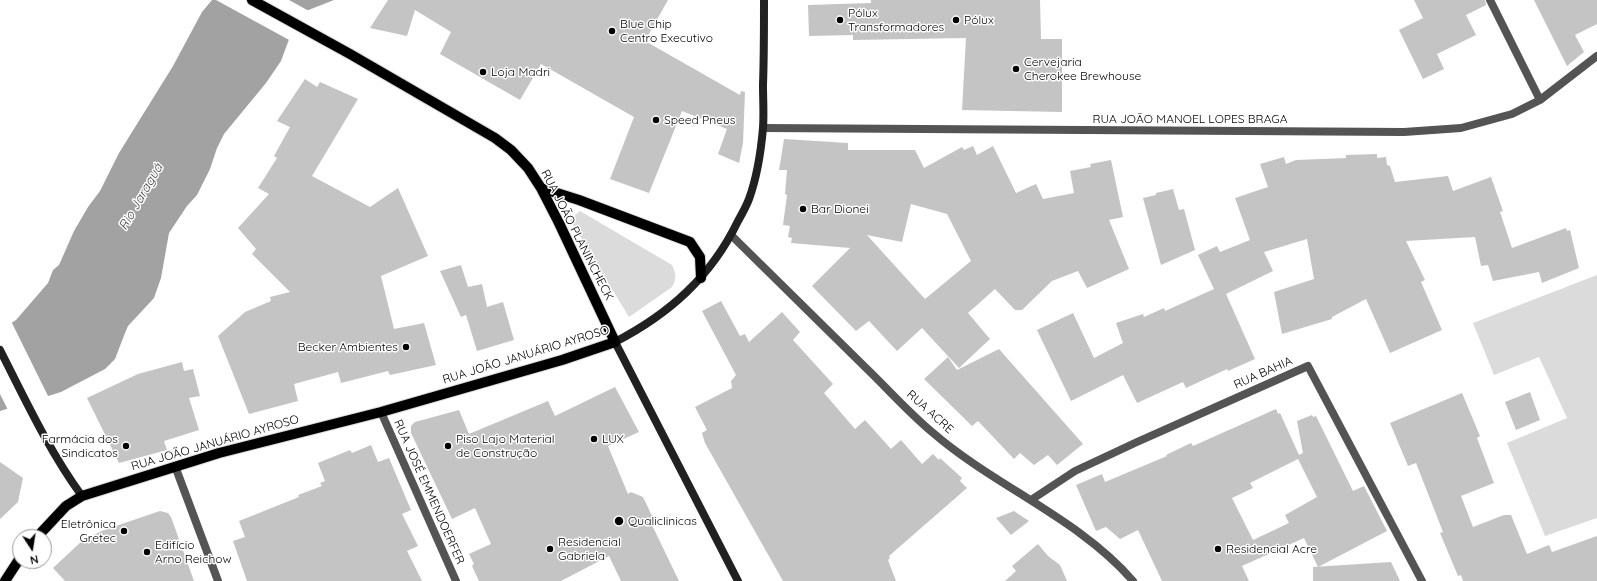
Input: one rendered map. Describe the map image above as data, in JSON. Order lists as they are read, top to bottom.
{
  "streets": {
    "main road": ["RUA JOÃO PLANINCHECK", "RUA JOÃO JANUÁRIO AYROSO"],
    "street": [
      "RUA JOÃO MANOEL LOPES BRAGA",
      "RUA BAHIA",
      "RUA ACRE",
      "RUA JOSÉ EMMENDOERFER"
    ]
  },
  "crossings": [
    ["RUA JOÃO MANOEL LOPES BRAGA", "RUA JOÃO JANUÁRIO AYROSO"],
    ["RUA JOÃO PLANINCHECK", "RUA JOÃO JANUÁRIO AYROSO"],
    ["RUA JOÃO JANUÁRIO AYROSO", "RUA ACRE"],
    ["RUA JOÃO JANUÁRIO AYROSO", "RUA JOSÉ EMMENDOERFER"],
    ["RUA BAHIA", "RUA ACRE"]
  ],
  "water": ["Rio Jaraguá"],
  "places": [
    "Pólux Transformadores",
    "Pólux",
    "Blue Chip Centro Executivo",
    "Cervejaria Cherokee Brewhouse",
    "Loja Madri",
    "Speed Pneus",
    "Bar Dionei",
    "Becker Ambientes",
    "LUX",
    "Farmácia dos Sindicatos",
    "Piso Lajo Material de Construção",
    "Qualiclinicas",
    "Eletrônica Gretec",
    "Residencial Gabriela",
    "Residencial Acre",
    "Edifício Arno Reichow"
  ],
  "north": "bottom"
}
